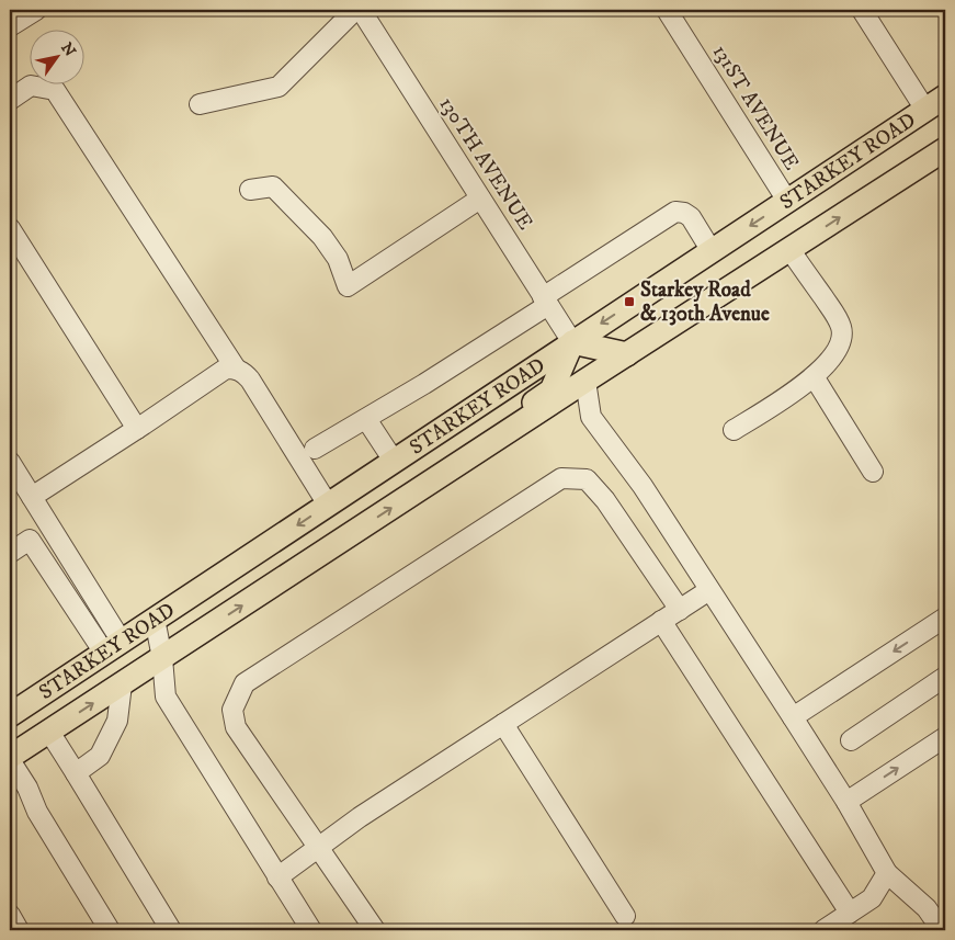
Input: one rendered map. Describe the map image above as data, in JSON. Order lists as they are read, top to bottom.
{
  "streets": {
    "main road": ["STARKEY ROAD"],
    "street": ["131ST AVENUE", "130TH AVENUE"]
  },
  "crossings": [
    ["131ST AVENUE", "STARKEY ROAD"],
    ["STARKEY ROAD", "130TH AVENUE"]
  ],
  "places": {
    "transit": ["Starkey Road & 130th Avenue"]
  },
  "north": "top right"
}
